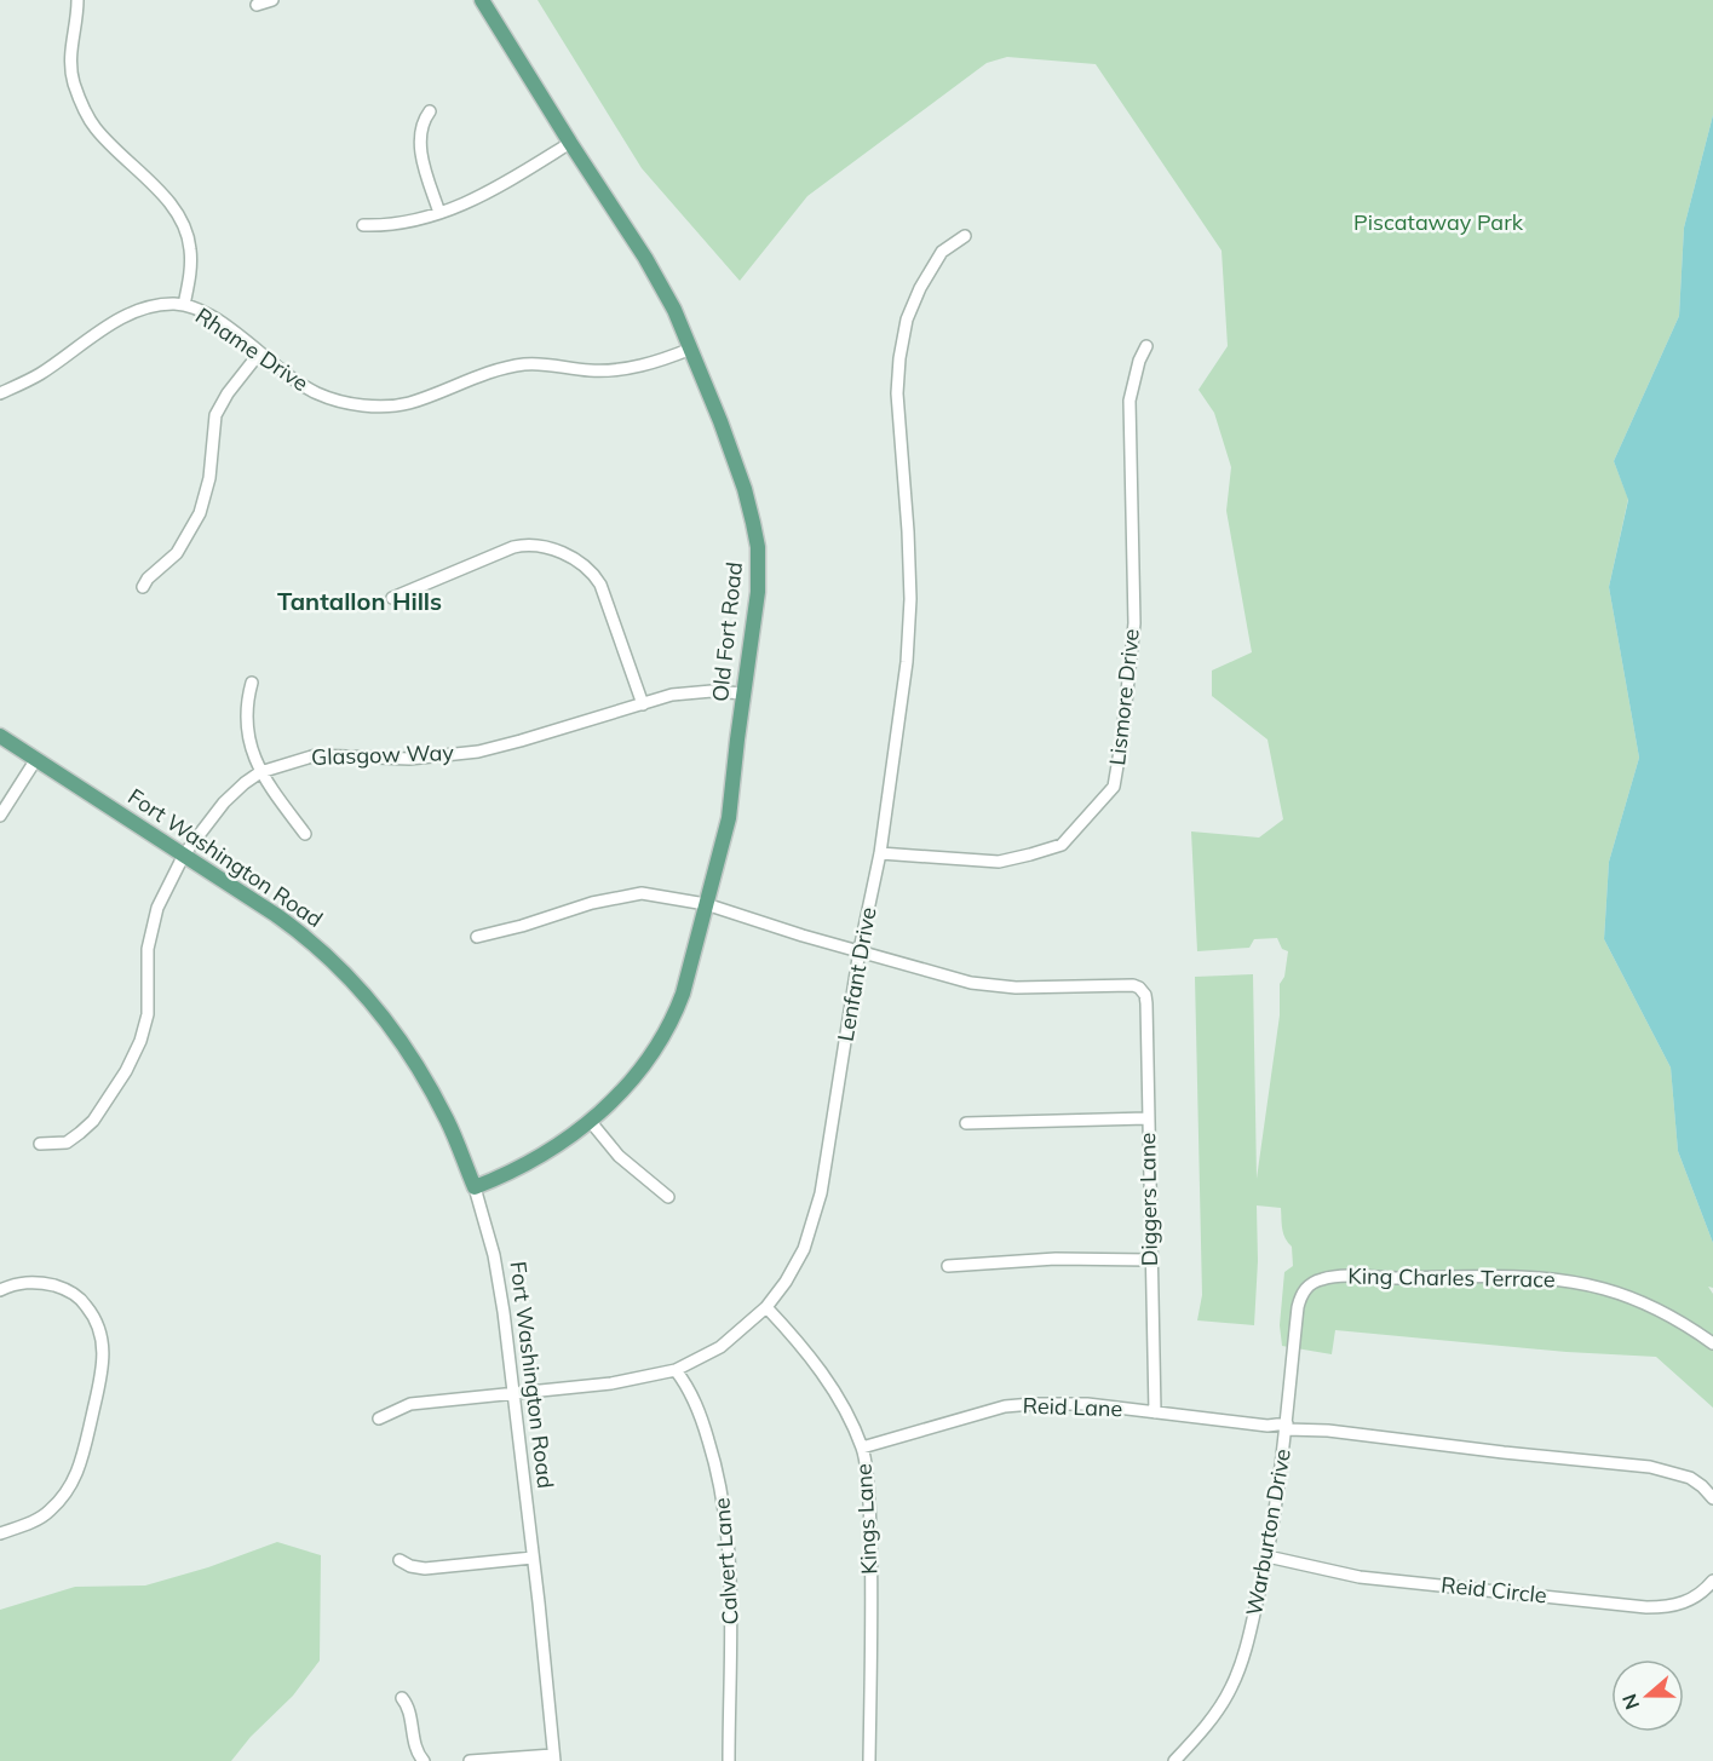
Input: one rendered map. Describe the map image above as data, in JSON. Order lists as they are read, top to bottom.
{
  "streets": {
    "main road": ["Old Fort Road", "Fort Washington Road"],
    "street": [
      "Rhame Drive",
      "Lismore Drive",
      "Glasgow Way",
      "Lenfant Drive",
      "Diggers Lane",
      "King Charles Terrace",
      "Reid Lane",
      "Kings Lane",
      "Warburton Drive",
      "Calvert Lane",
      "Reid Circle"
    ]
  },
  "crossings": [
    ["Rhame Drive", "Old Fort Road"],
    ["Old Fort Road", "Glasgow Way"],
    ["Old Fort Road", "Fort Washington Road"],
    ["Lismore Drive", "Lenfant Drive"],
    ["Glasgow Way", "Fort Washington Road"],
    ["Fort Washington Road", "Lenfant Drive"],
    ["Lenfant Drive", "Diggers Lane"],
    ["Lenfant Drive", "Kings Lane"],
    ["Lenfant Drive", "Calvert Lane"],
    ["Diggers Lane", "Reid Lane"],
    ["King Charles Terrace", "Warburton Drive"],
    ["Reid Lane", "Kings Lane"],
    ["Reid Lane", "Warburton Drive"],
    ["Warburton Drive", "Reid Circle"]
  ],
  "districts": ["Tantallon Hills"],
  "parks": ["Piscataway Park"],
  "north": "left"
}
